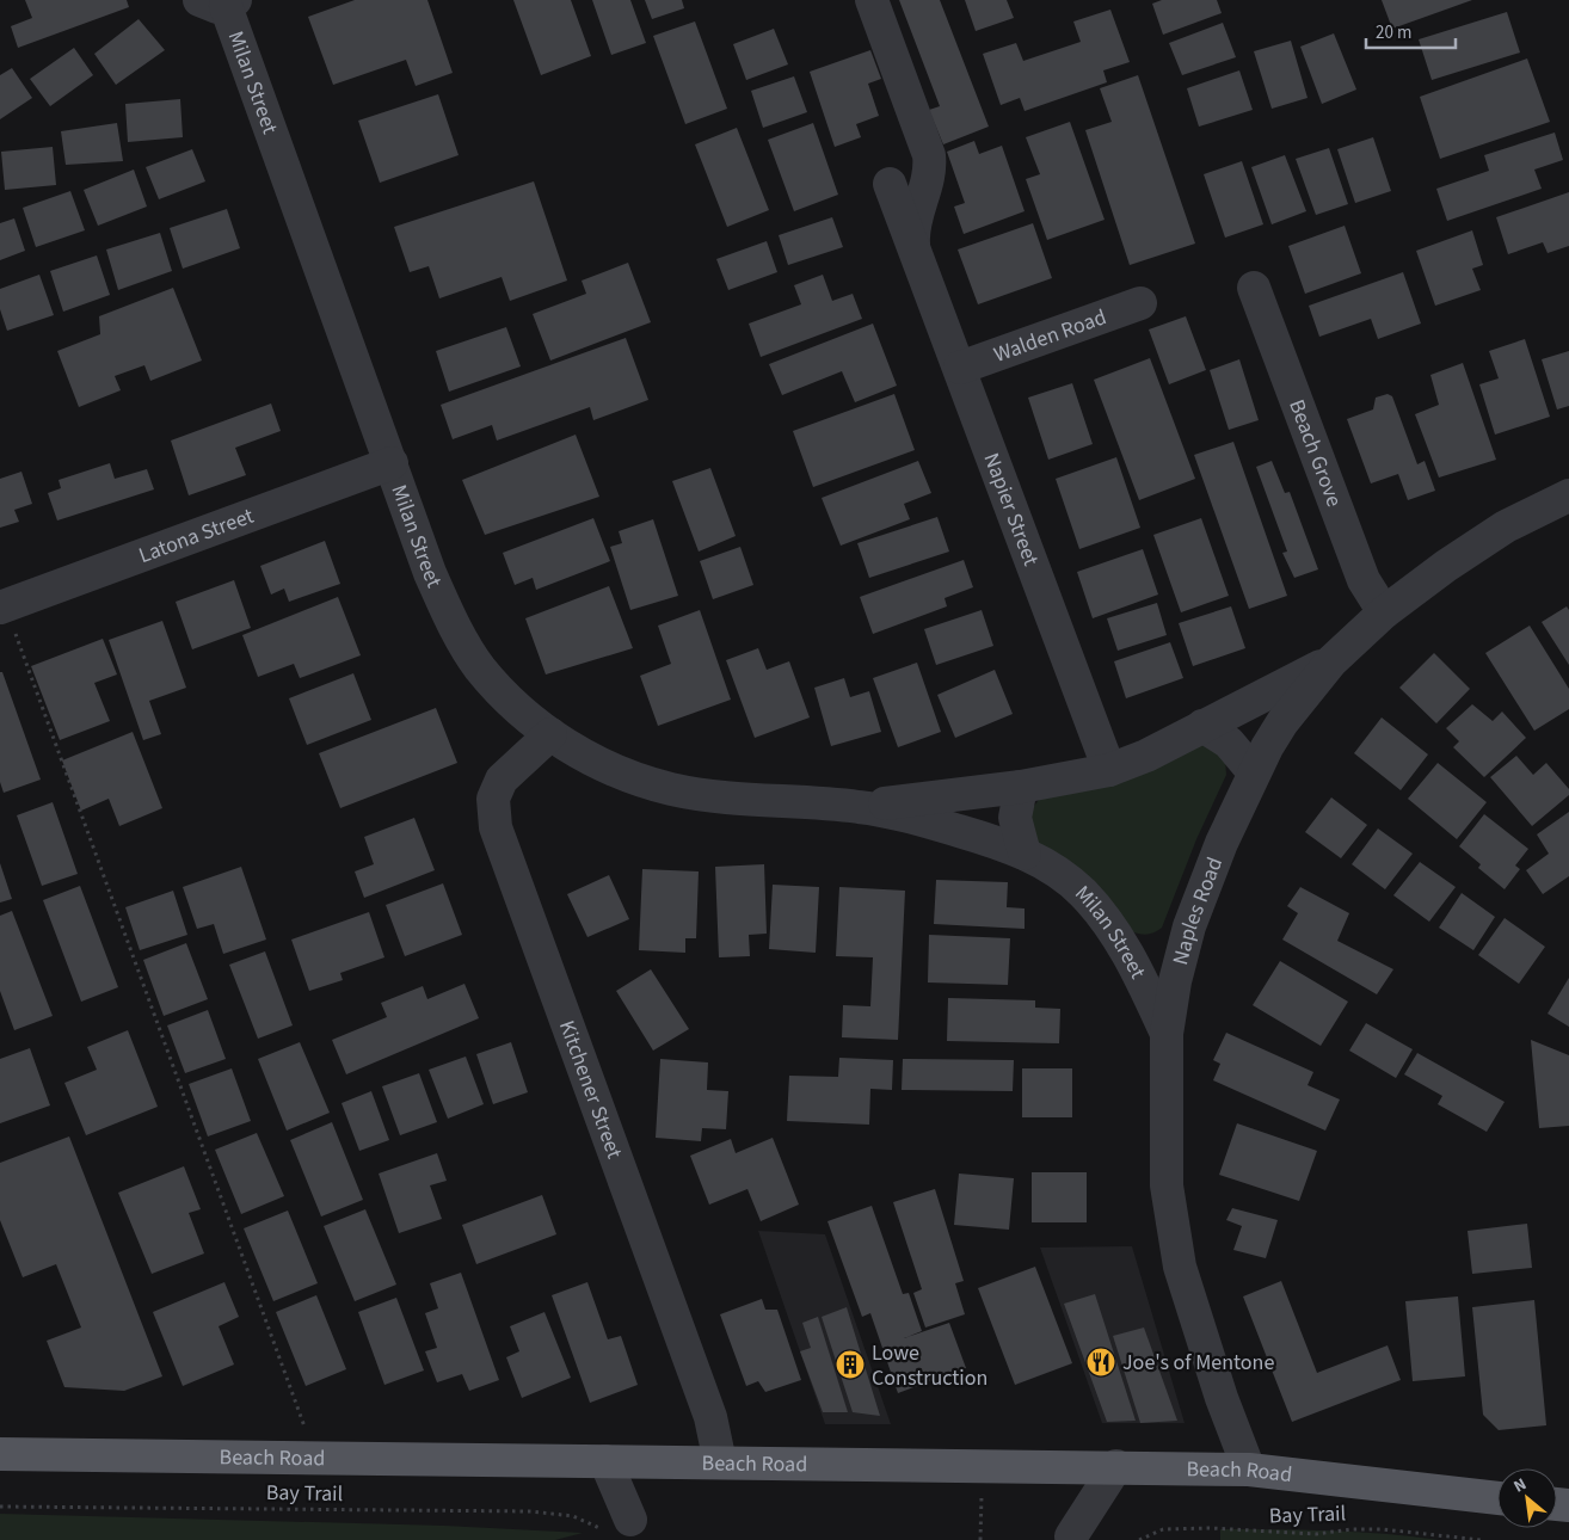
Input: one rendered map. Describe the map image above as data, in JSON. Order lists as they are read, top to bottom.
{
  "streets": {
    "main road": ["Beach Road"],
    "street": [
      "Milan Street",
      "Walden Road",
      "Beach Grove",
      "Napier Street",
      "Latona Street",
      "Naples Road",
      "Kitchener Street"
    ],
    "path": ["Bay Trail"]
  },
  "crossings": [
    ["Milan Street", "Napier Street"],
    ["Milan Street", "Latona Street"],
    ["Milan Street", "Naples Road"],
    ["Milan Street", "Kitchener Street"],
    ["Walden Road", "Napier Street"],
    ["Beach Grove", "Naples Road"],
    ["Naples Road", "Beach Road"],
    ["Kitchener Street", "Beach Road"]
  ],
  "places": {
    "restaurant": ["Joe's of Mentone"],
    "building": ["Lowe Construction"]
  },
  "scale_bar": "20 m",
  "north": "top left"
}
